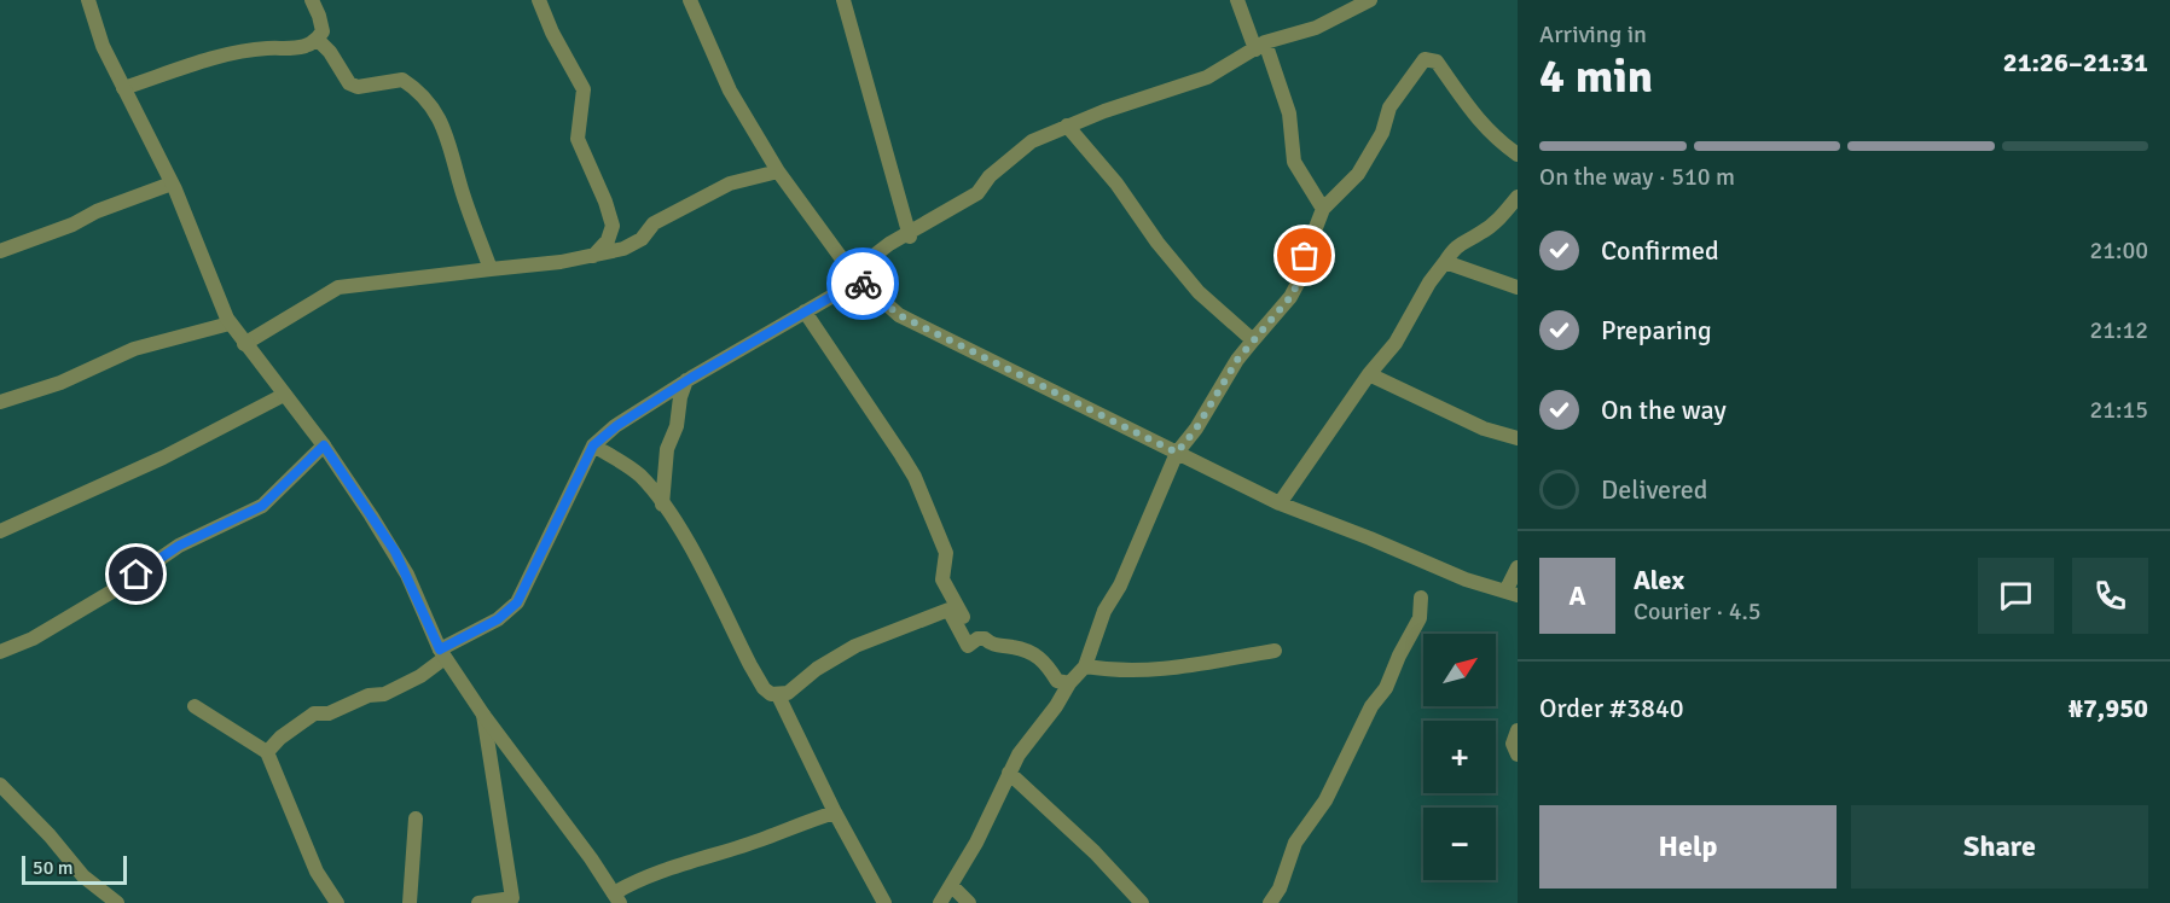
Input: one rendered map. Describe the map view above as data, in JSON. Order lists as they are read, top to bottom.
{
  "scale_bar": "50 m",
  "north": "top right",
  "page": {
    "heading": ["4 min", "Arriving in", "21:26–21:31"],
    "panel": [
      "Alex",
      "Courier · 4.5",
      "Order #3840",
      "₦7,950"
    ],
    "bar": "On the way · 510 m",
    "list": [
      ["Confirmed", "21:00"],
      ["Preparing", "21:12"],
      ["On the way", "21:15"],
      "Delivered"
    ],
    "round": "A",
    "map_buttons": ["+", "−"],
    "buttons": ["Help", "Share"],
    "scale": "50 m"
  }
}
